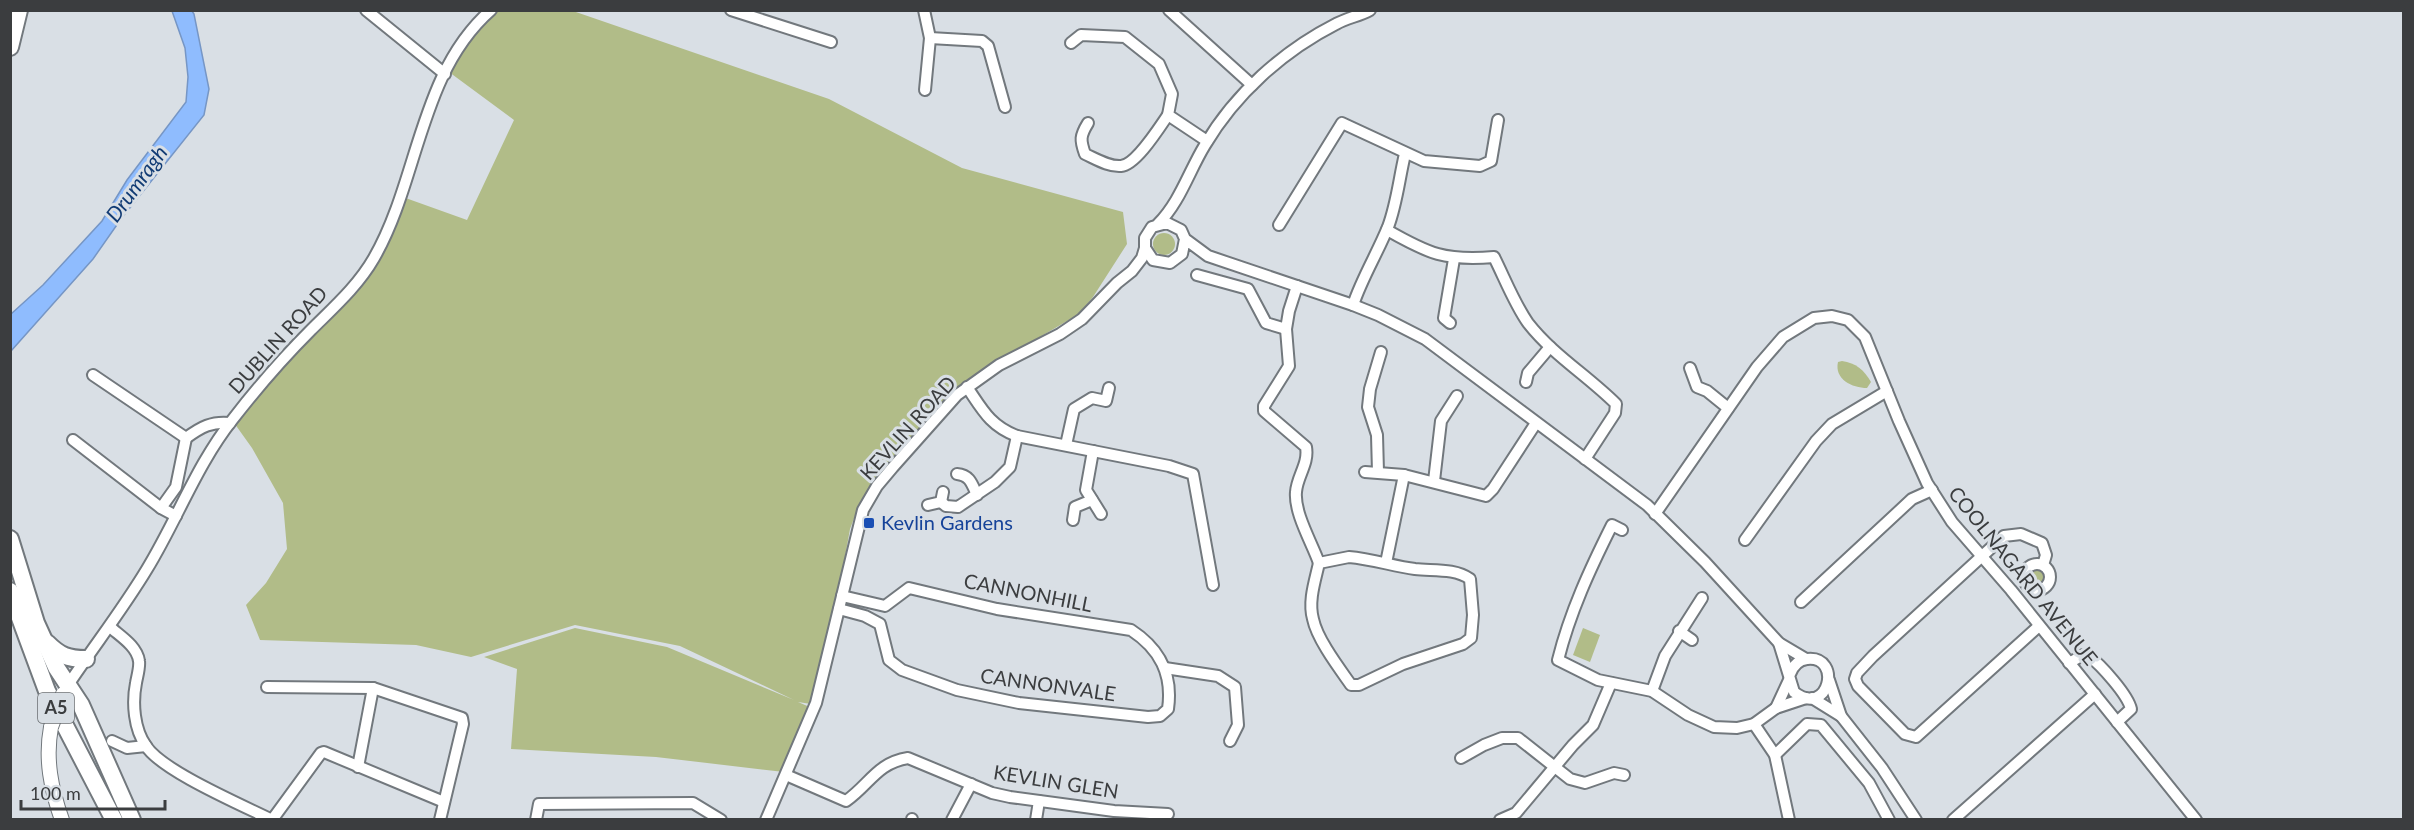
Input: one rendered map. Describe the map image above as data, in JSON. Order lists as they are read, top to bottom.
{
  "streets": {
    "highway": ["A5"],
    "street": [
      "DUBLIN ROAD",
      "KEVLIN ROAD",
      "COOLNAGARD AVENUE",
      "CANNONHILL",
      "CANNONVALE",
      "KEVLIN GLEN"
    ]
  },
  "crossings": [
    ["KEVLIN ROAD", "CANNONHILL"],
    ["KEVLIN ROAD", "CANNONVALE"],
    ["KEVLIN ROAD", "KEVLIN GLEN"],
    ["CANNONHILL", "CANNONVALE"]
  ],
  "water": ["Drumragh"],
  "places": {
    "transit": ["Kevlin Gardens"]
  },
  "scale_bar": "100 m"
}
